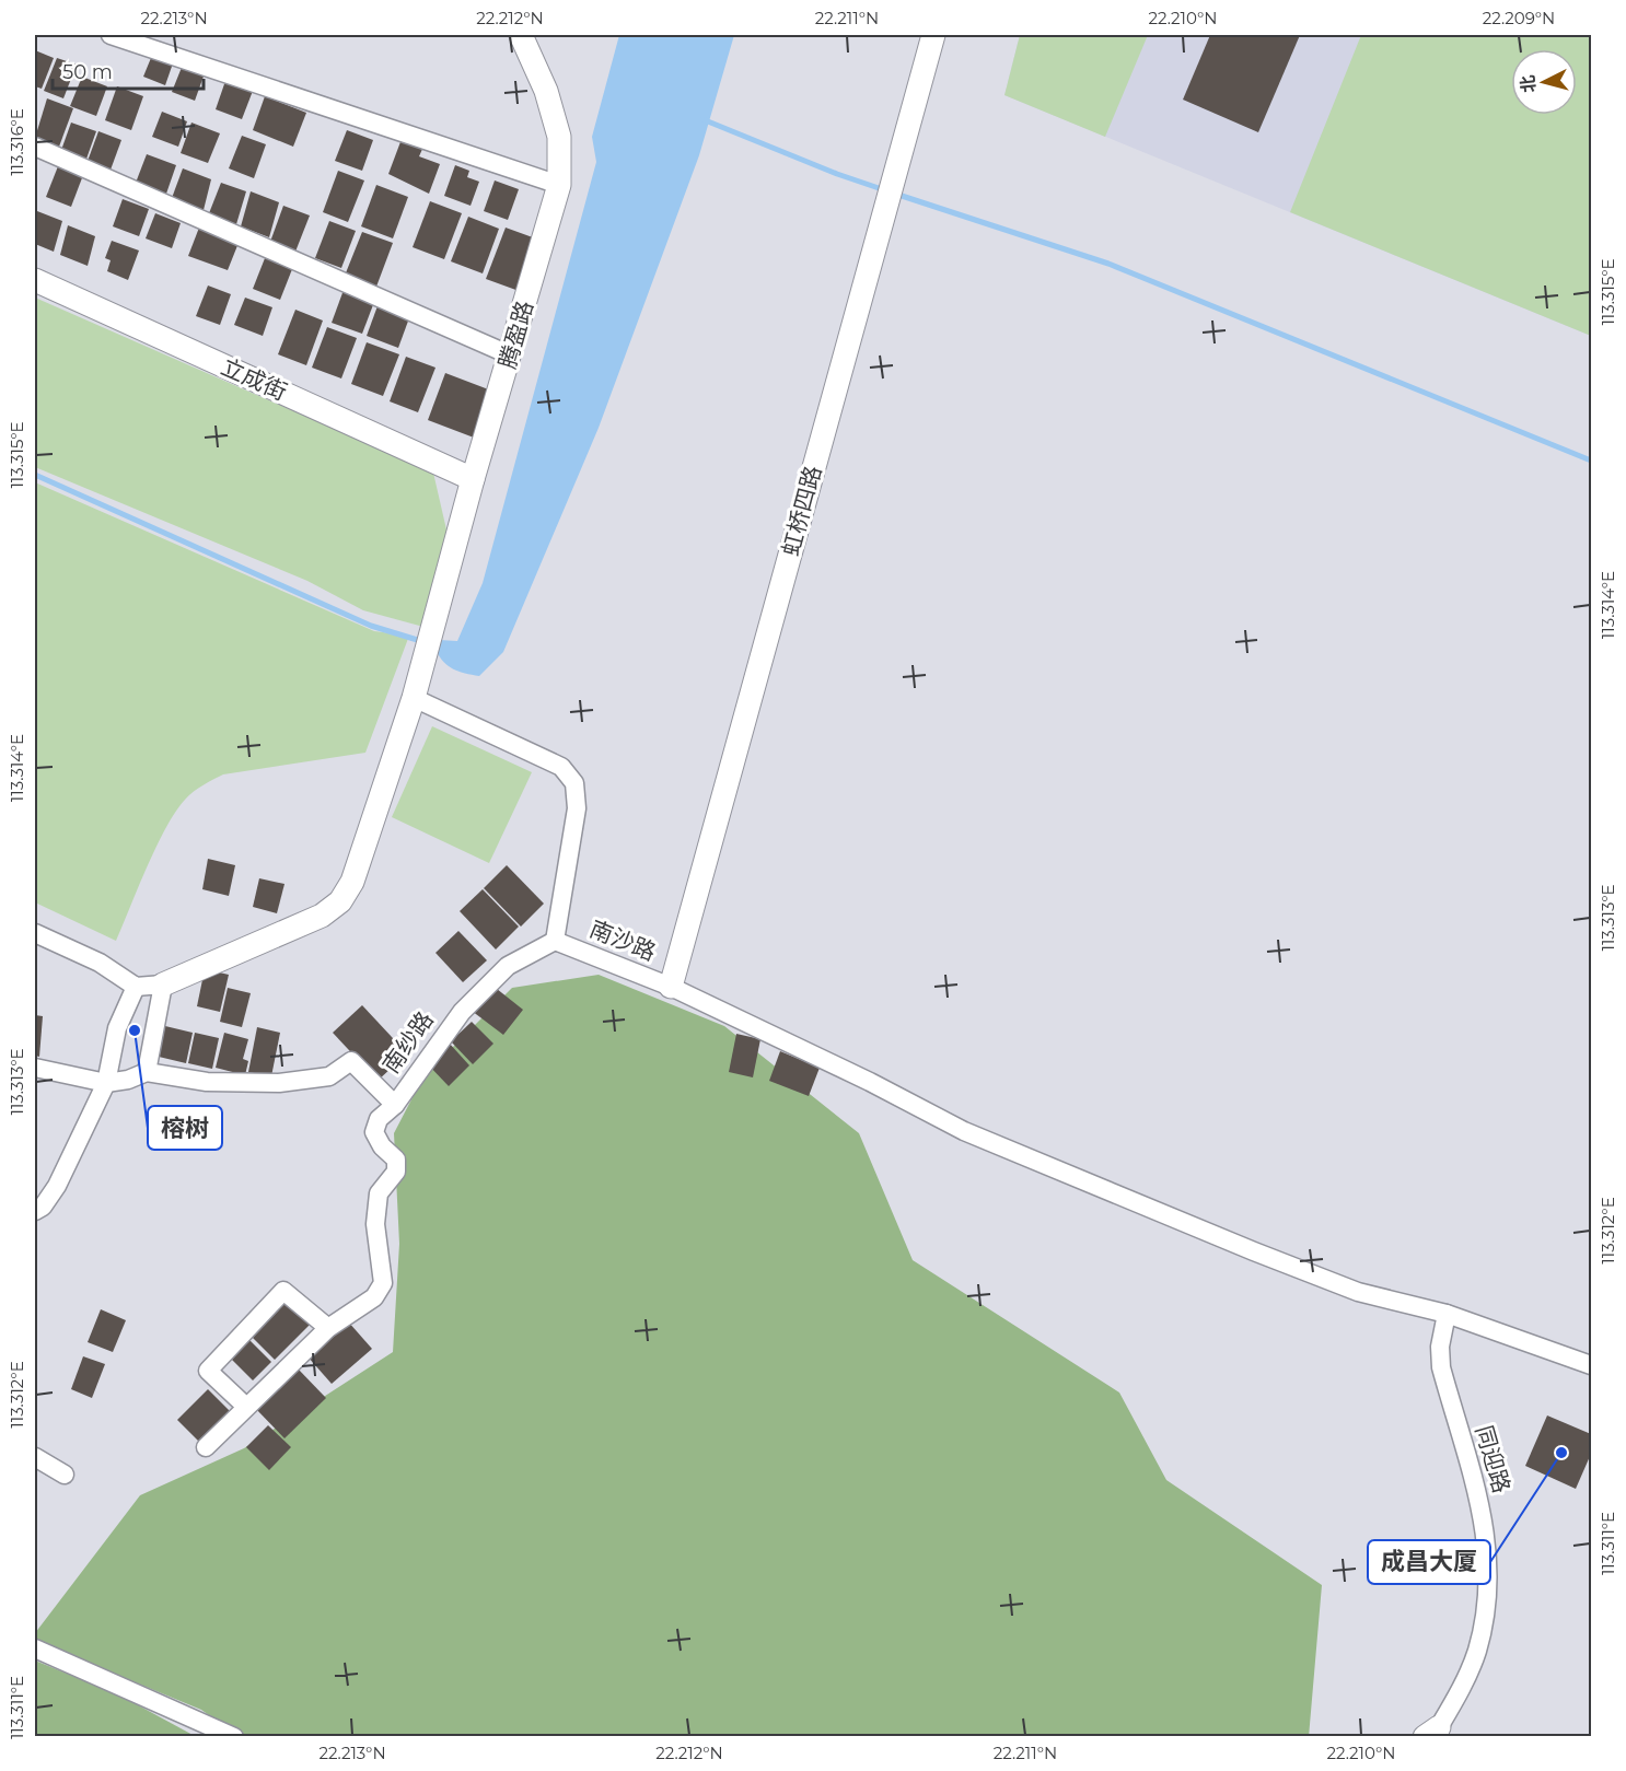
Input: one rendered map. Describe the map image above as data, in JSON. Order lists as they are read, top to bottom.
{
  "streets": {
    "street": [
      "腾盈路",
      "立成街",
      "虹桥四路",
      "南沙路",
      "南纱路",
      "同迎路"
    ]
  },
  "crossings": [
    ["腾盈路", "立成街"],
    ["虹桥四路", "南沙路"],
    ["南沙路", "南纱路"],
    ["南沙路", "同迎路"]
  ],
  "places": ["榕树", "成昌大厦"],
  "scale_bar": "50 m",
  "north": "left",
  "coordinates": [
    "22.213°N",
    "22.212°N",
    "22.211°N",
    "22.210°N",
    "22.209°N",
    "113.316°E",
    "113.315°E",
    "113.314°E",
    "113.313°E",
    "113.312°E",
    "113.311°E"
  ]
}
